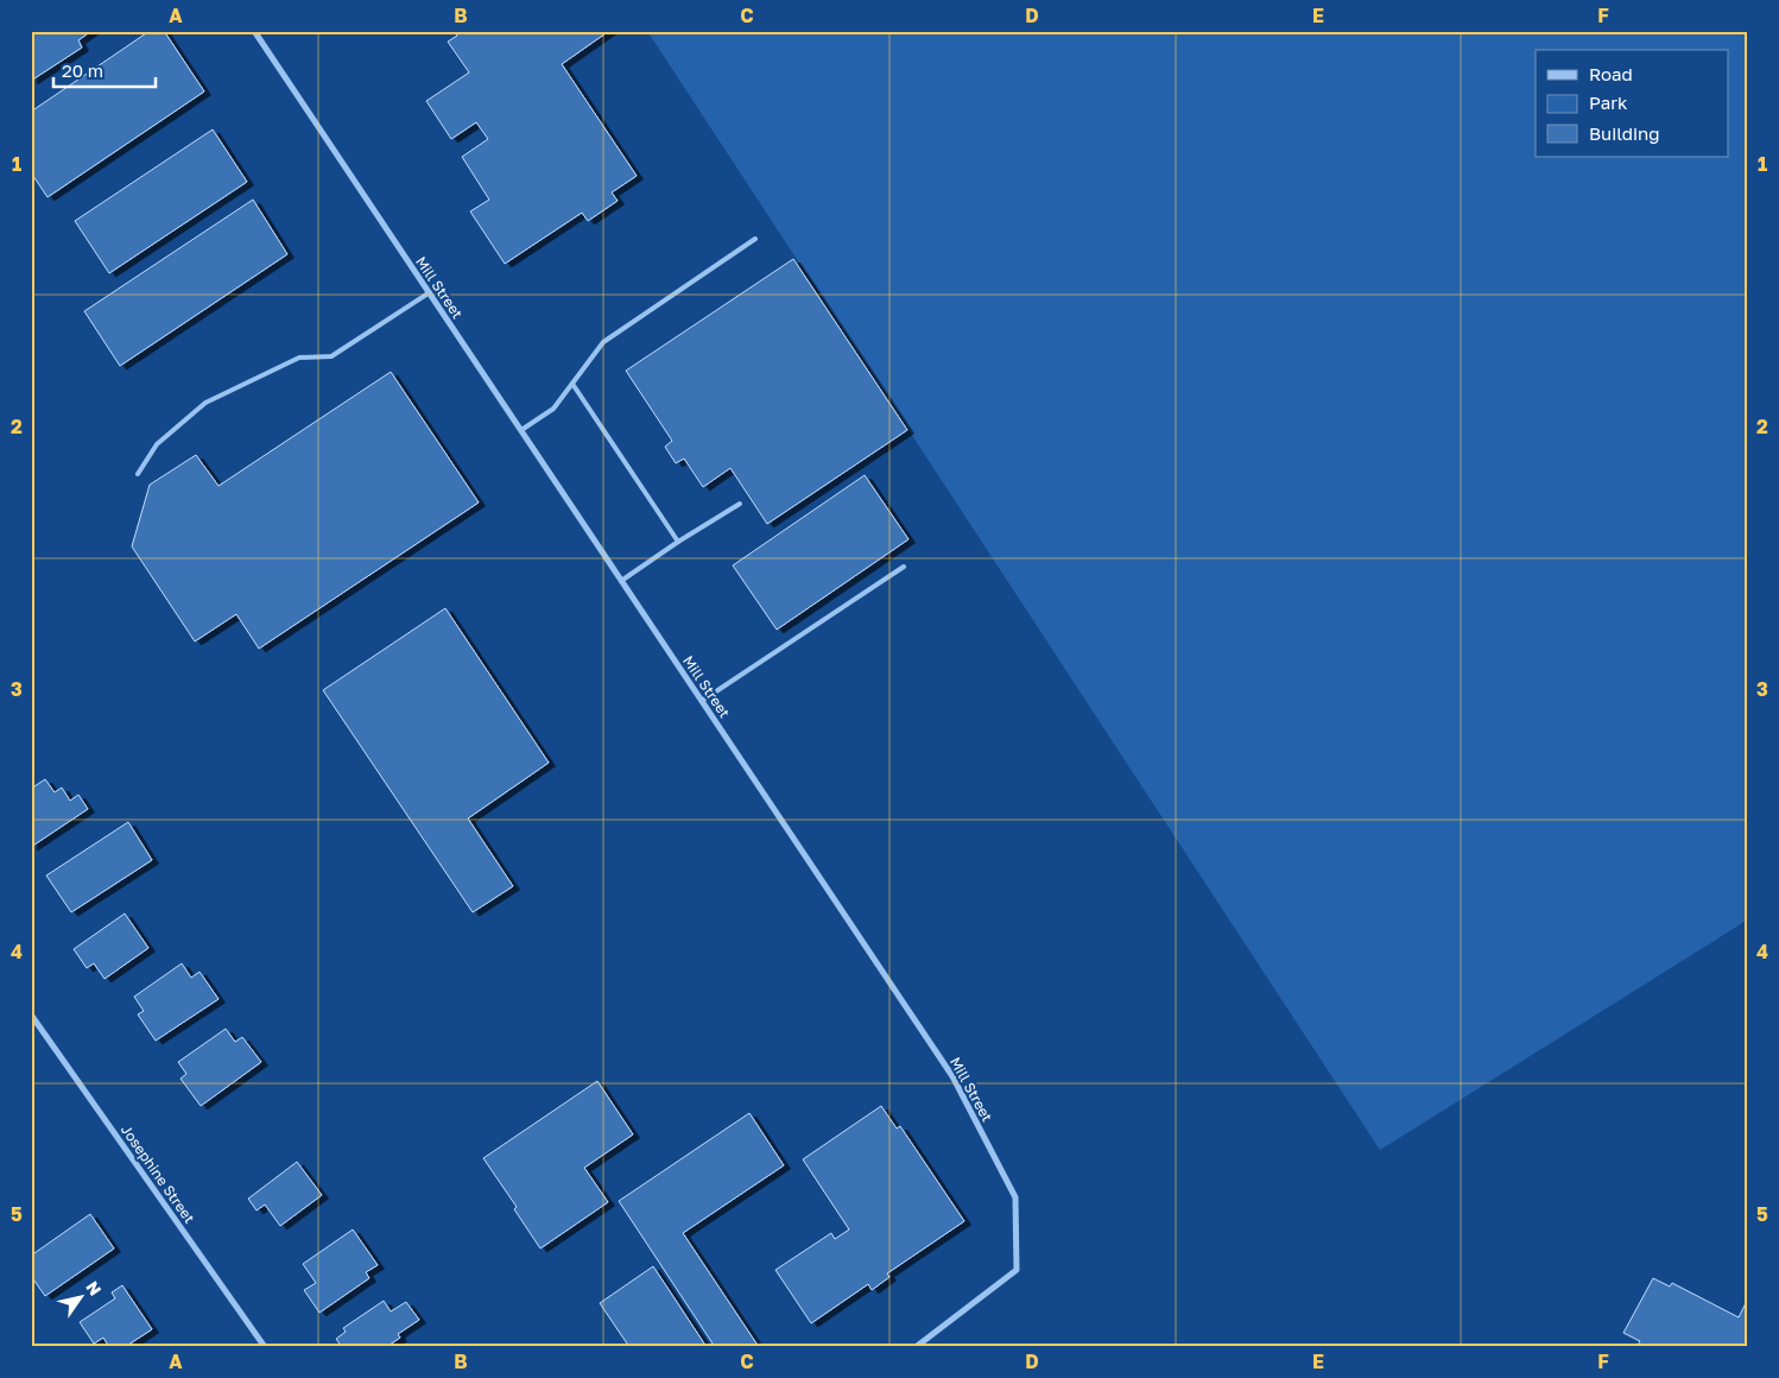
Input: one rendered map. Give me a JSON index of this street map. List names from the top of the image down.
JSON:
{
  "streets": {
    "street": ["Mill Street", "Josephine Street"]
  },
  "legend": ["Road", "Park", "Building"],
  "scale_bar": "20 m",
  "north": "top right",
  "grid": {
    "columns": [
      "A",
      "B",
      "C",
      "D",
      "E",
      "F"
    ],
    "rows": [
      "1",
      "2",
      "3",
      "4",
      "5"
    ]
  }
}
